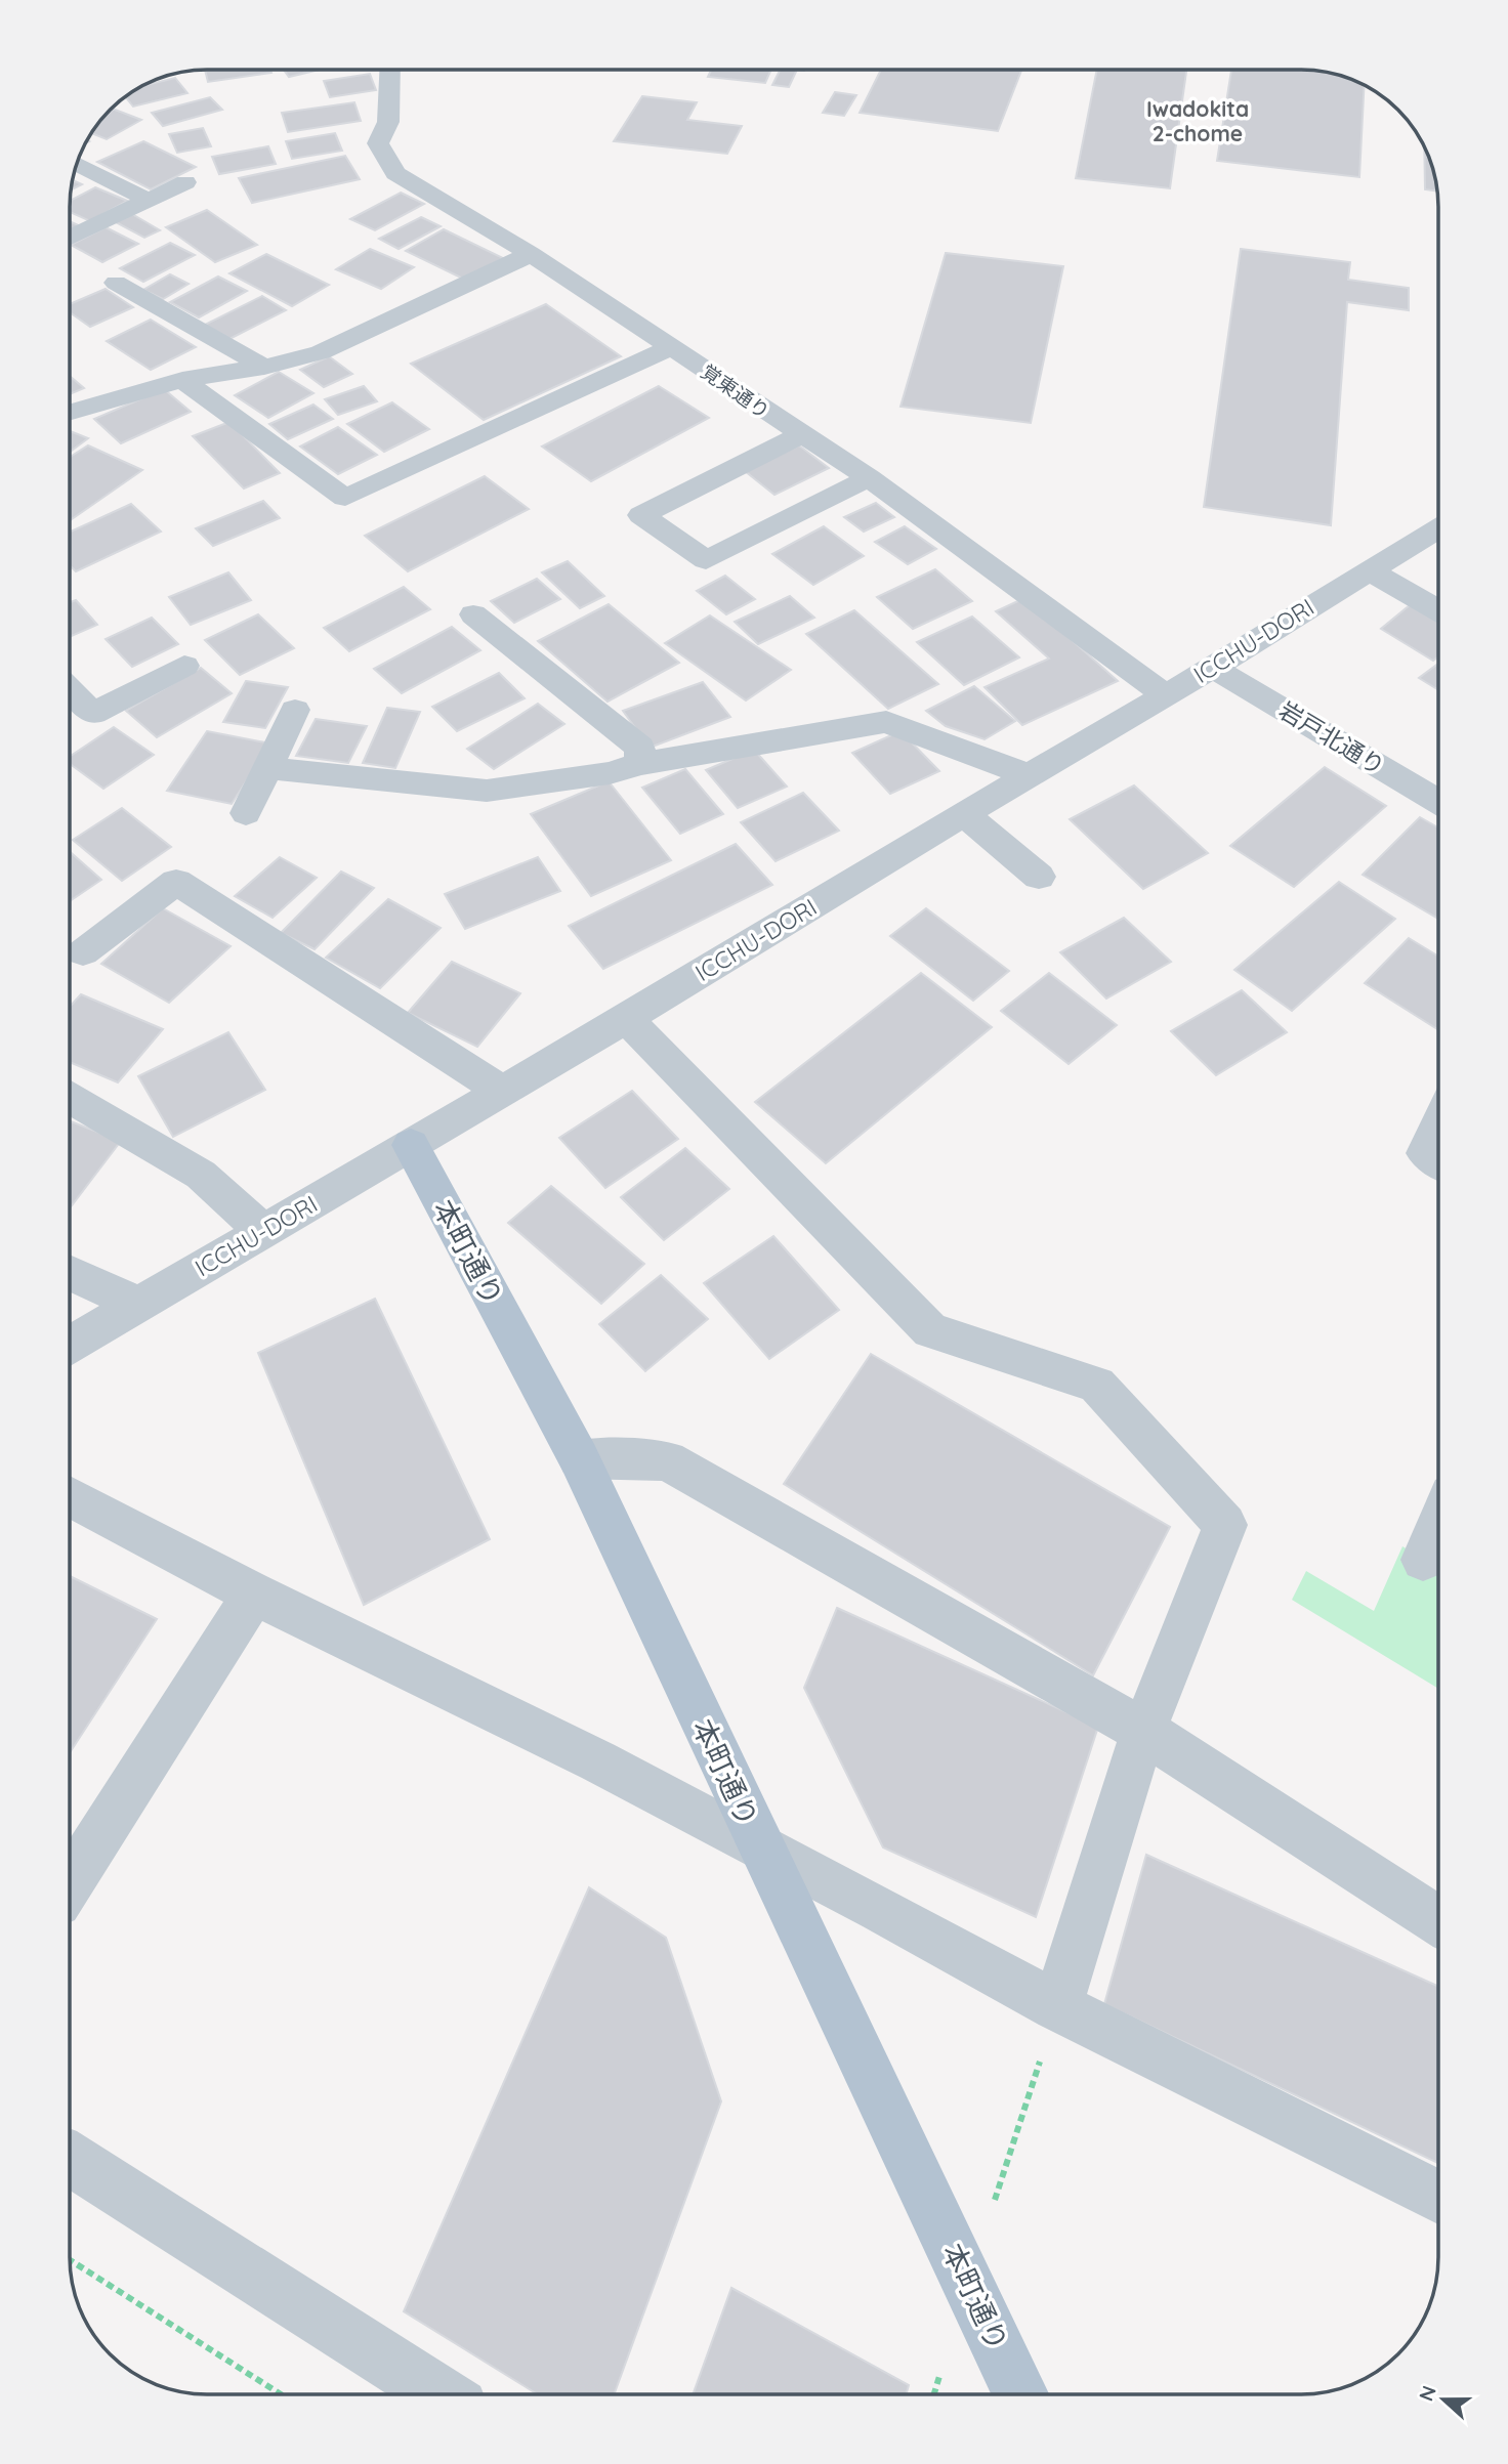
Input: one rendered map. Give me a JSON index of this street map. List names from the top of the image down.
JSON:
{
  "streets": {
    "main road": ["本町通り"],
    "street": ["覚東通り", "ICCHU-DORI", "岩戸北通り"]
  },
  "crossings": [
    ["覚東通り", "ICCHU-DORI"],
    ["ICCHU-DORI", "岩戸北通り"],
    ["ICCHU-DORI", "本町通り"]
  ],
  "districts": ["Iwadokita 2-chome"],
  "north": "left"
}
